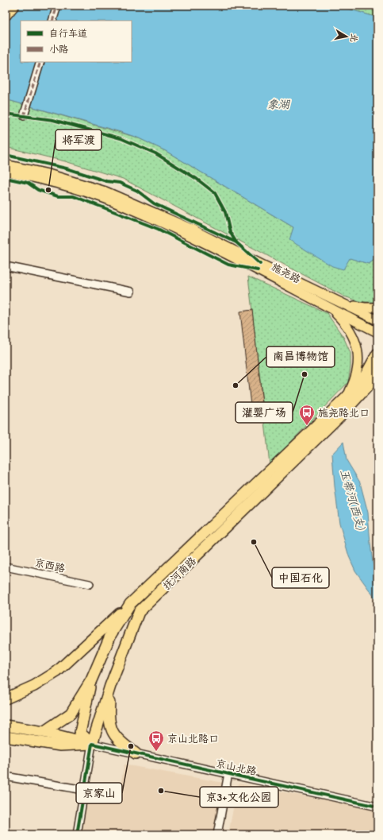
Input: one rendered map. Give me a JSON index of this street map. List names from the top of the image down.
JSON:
{
  "streets": {
    "highway": ["抚河南路"],
    "main road": ["施尧路"],
    "street": ["京西路", "京山北路"]
  },
  "crossings": [
    ["抚河南路", "京山北路"]
  ],
  "water": ["象湖", "玉带河(西支)"],
  "places": {
    "other": [
      "将军渡",
      "灌婴广场",
      "南昌博物馆",
      "中国石化",
      "京家山",
      "京3+文化公园"
    ],
    "bus stop": ["施尧路北口", "京山北路口"]
  },
  "legend": ["自行车道", "小路"],
  "north": "right"
}
